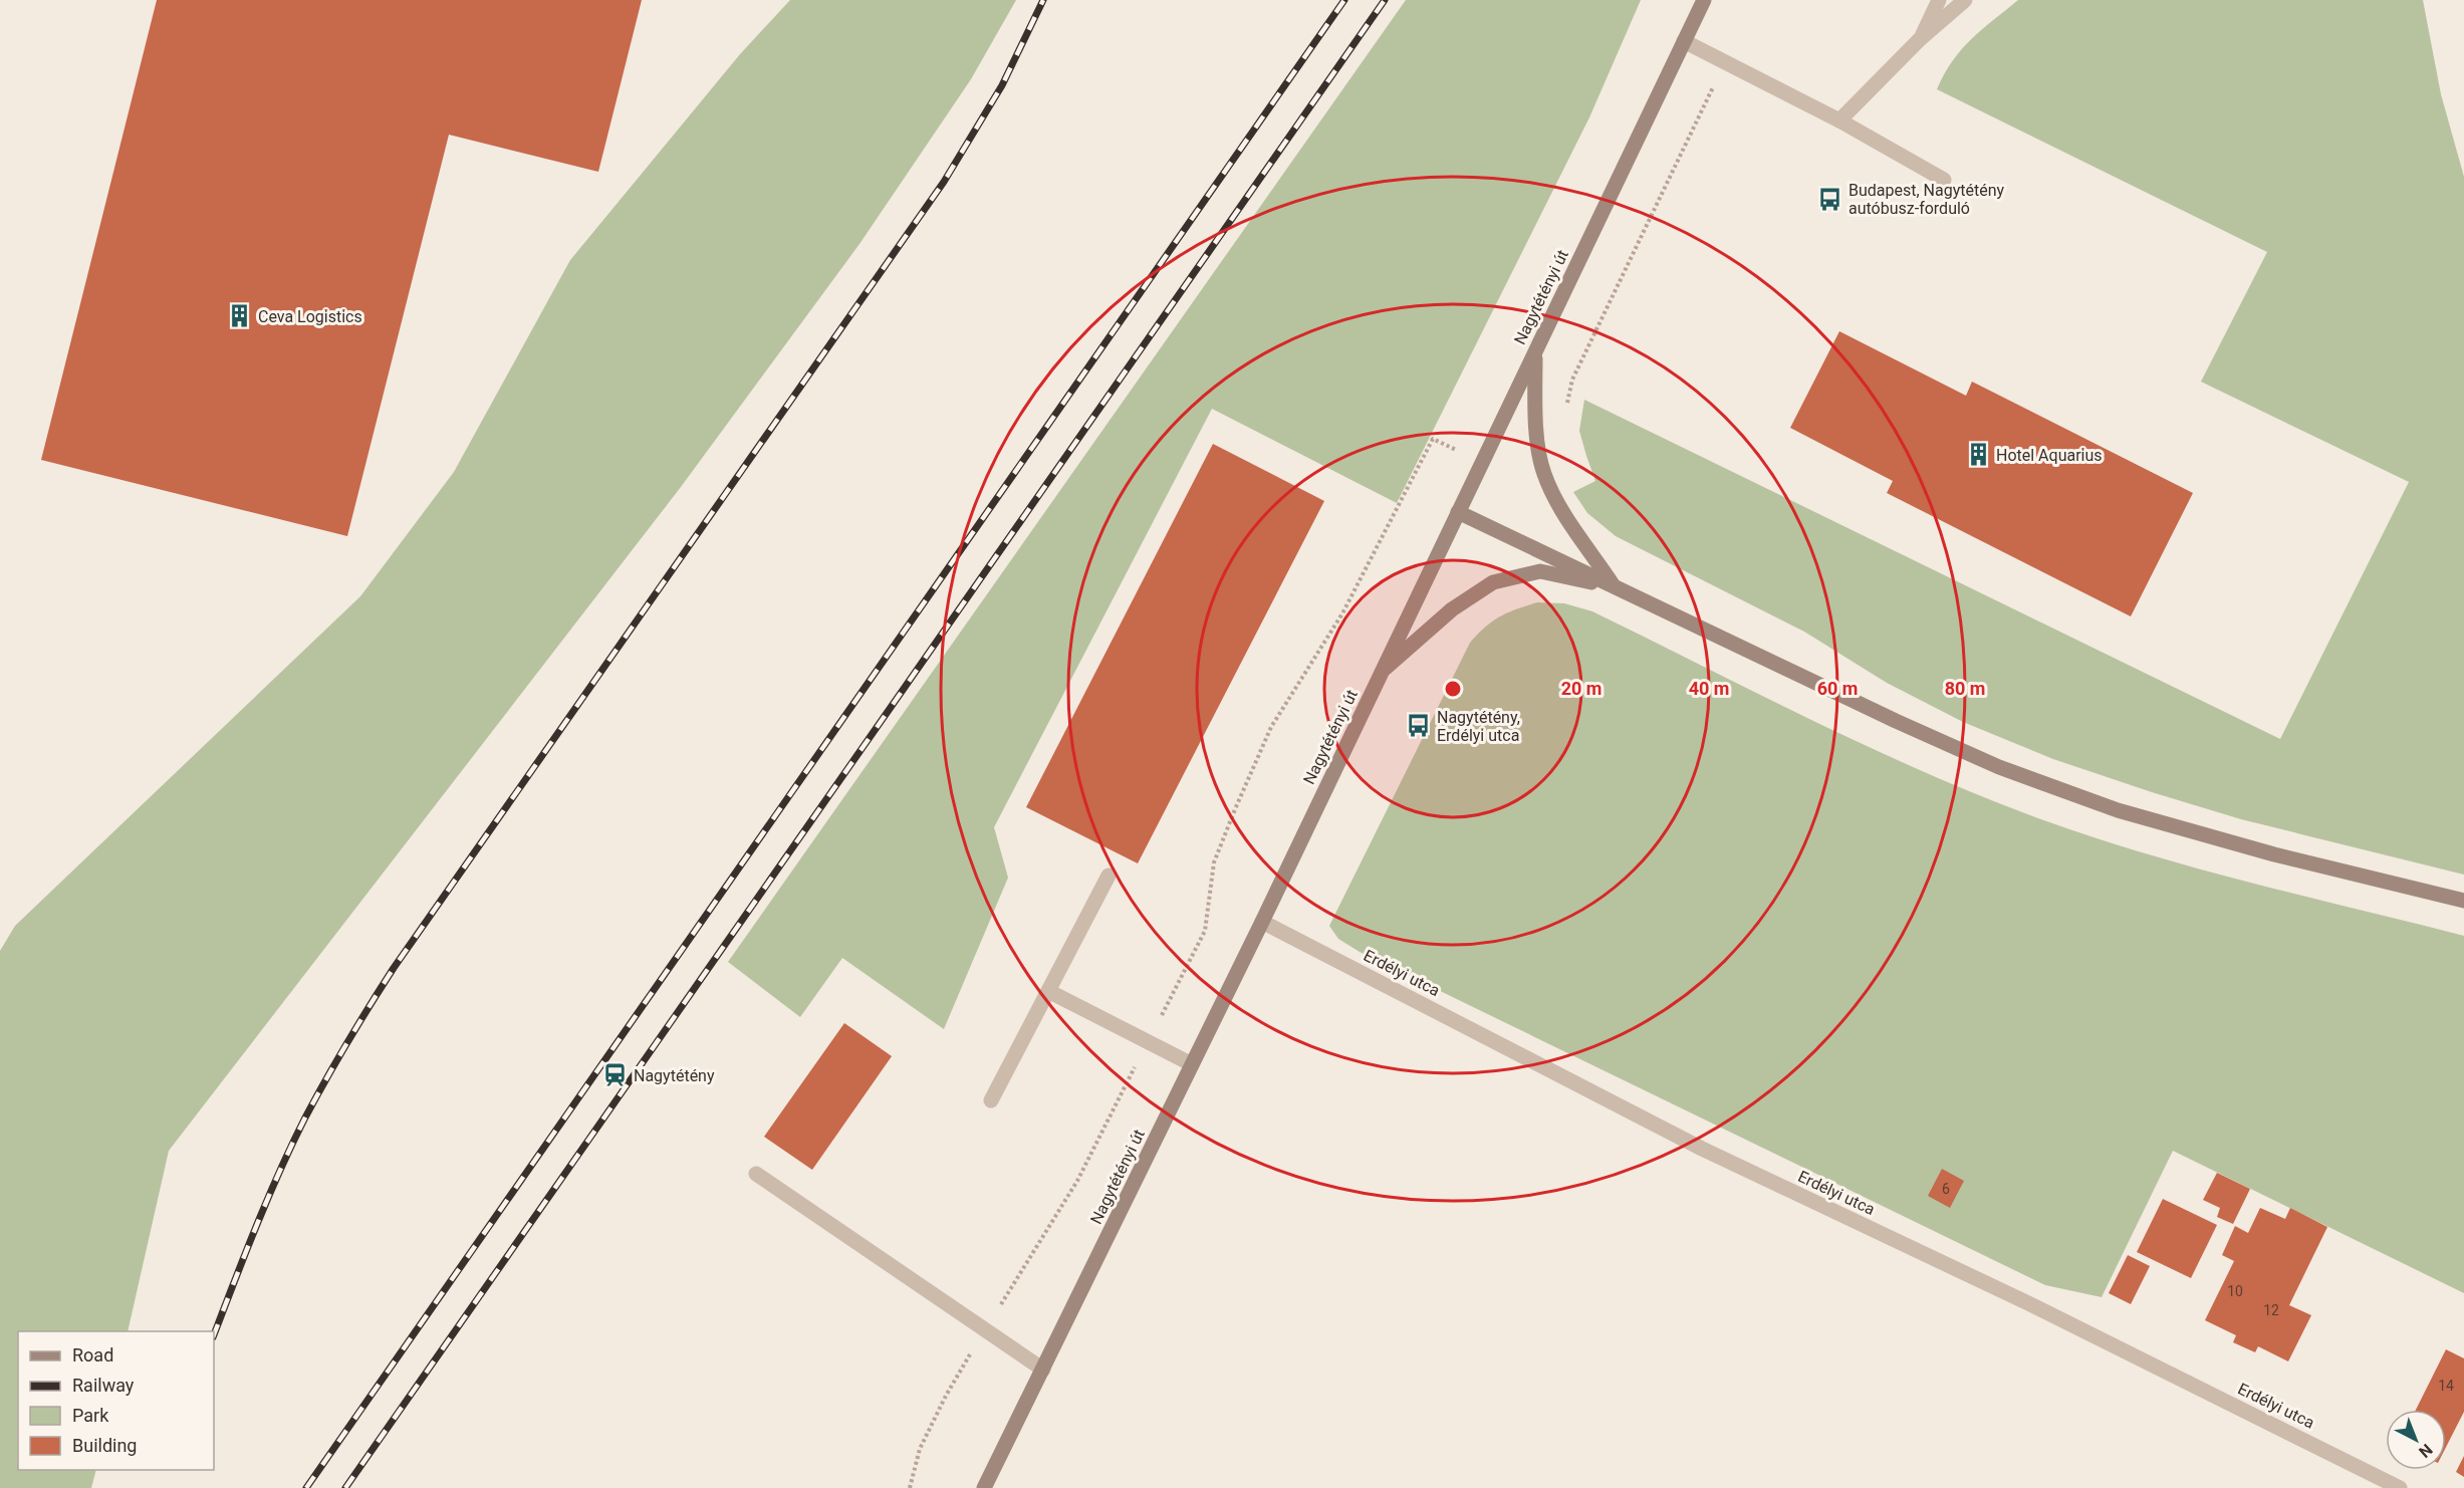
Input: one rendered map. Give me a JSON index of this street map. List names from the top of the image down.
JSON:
{
  "streets": {
    "main road": ["Nagytétényi út"],
    "street": ["Erdélyi utca"]
  },
  "crossings": [
    ["Nagytétényi út", "Erdélyi utca"]
  ],
  "places": {
    "bus stop": ["Budapest, Nagytétény autóbusz-forduló", "Nagytétény, Erdélyi utca"],
    "building": ["Ceva Logistics", "Hotel Aquarius"],
    "station": ["Nagytétény"]
  },
  "house_numbers": [
    "6",
    "10",
    "12",
    "14"
  ],
  "legend": [
    "Road",
    "Railway",
    "Park",
    "Building"
  ],
  "north": "bottom right",
  "rings": [
    "20 m",
    "40 m",
    "60 m",
    "80 m"
  ]
}
